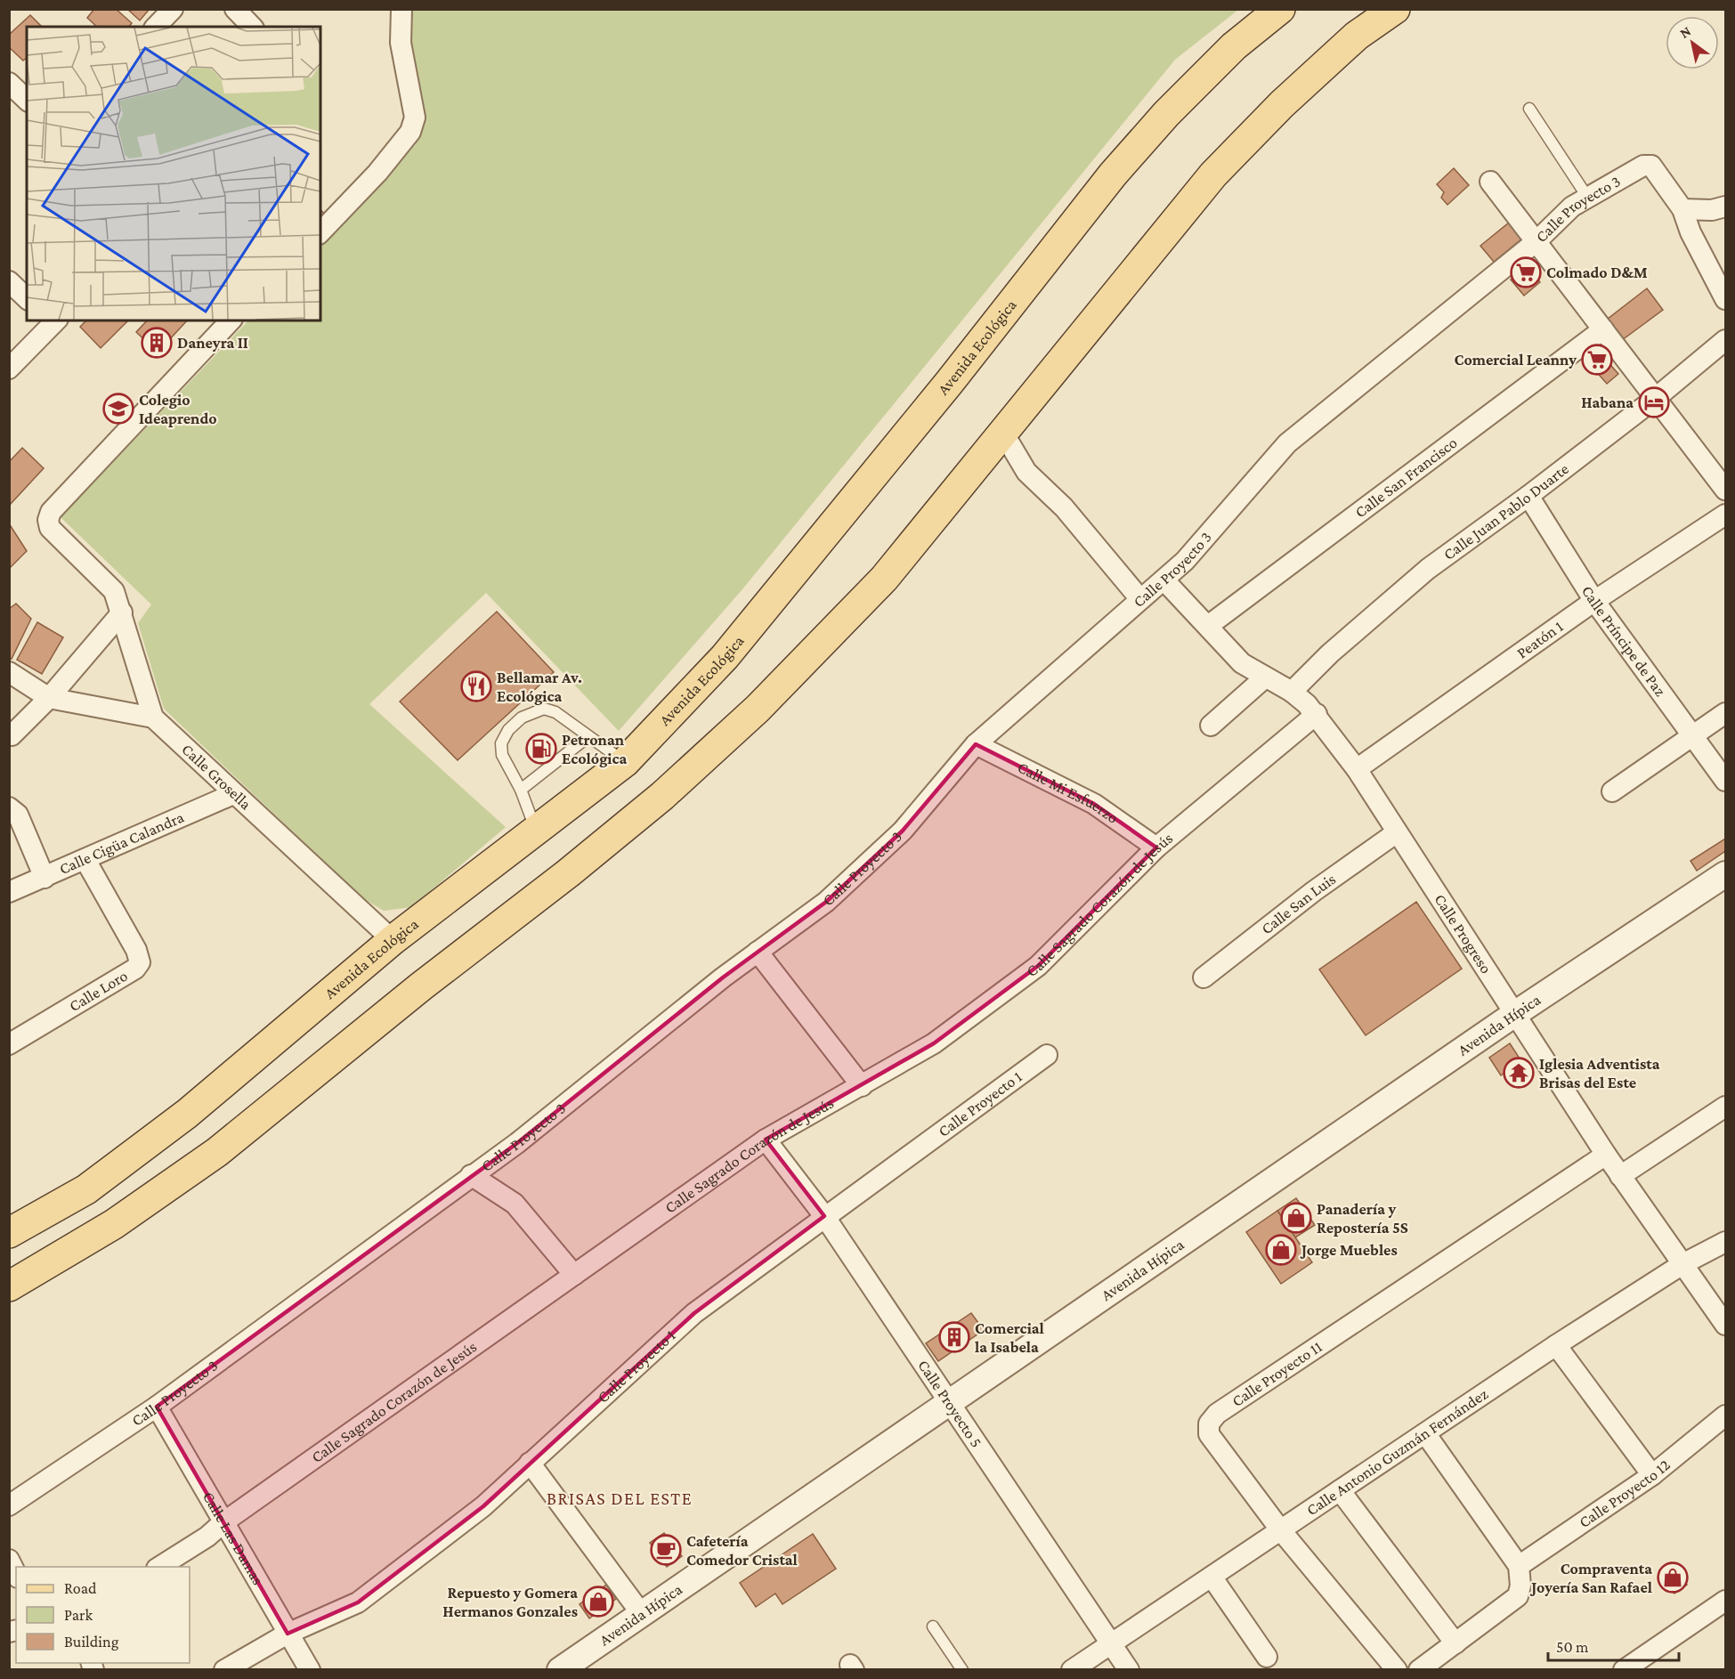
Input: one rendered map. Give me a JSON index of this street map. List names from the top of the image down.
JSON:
{
  "streets": {
    "main road": ["Avenida Ecológica"],
    "street": [
      "Calle Proyecto 3",
      "Calle San Francisco",
      "Calle Juan Pablo Duarte",
      "Peatón 1",
      "Calle Príncipe de Paz",
      "Calle Grosella",
      "Calle Mi Esfuerzo",
      "Calle Cigüa Calandra",
      "Calle San Luis",
      "Calle Sagrado Corazón de Jesús",
      "Calle Progreso",
      "Calle Loro",
      "Avenida Hípica",
      "Calle Proyecto 1",
      "Calle Proyecto 11",
      "Calle Proyecto 5",
      "Calle Antonio Guzmán Fernández",
      "Calle Proyecto 12",
      "Calle Las Damas"
    ]
  },
  "crossings": [
    ["Calle Proyecto 3", "Calle Mi Esfuerzo"],
    ["Calle Proyecto 3", "Calle Progreso"],
    ["Calle Proyecto 3", "Calle Las Damas"],
    ["Avenida Ecológica", "Calle Grosella"],
    ["Calle San Francisco", "Calle Progreso"],
    ["Calle Juan Pablo Duarte", "Calle Príncipe de Paz"],
    ["Calle Juan Pablo Duarte", "Calle Progreso"],
    ["Peatón 1", "Calle Príncipe de Paz"],
    ["Peatón 1", "Calle Progreso"],
    ["Calle Grosella", "Calle Cigüa Calandra"],
    ["Calle Mi Esfuerzo", "Calle Sagrado Corazón de Jesús"],
    ["Calle Cigüa Calandra", "Calle Loro"],
    ["Calle San Luis", "Calle Progreso"],
    ["Calle Sagrado Corazón de Jesús", "Calle Progreso"],
    ["Calle Sagrado Corazón de Jesús", "Calle Proyecto 5"],
    ["Calle Sagrado Corazón de Jesús", "Calle Las Damas"],
    ["Calle Progreso", "Avenida Hípica"],
    ["Calle Progreso", "Calle Proyecto 11"],
    ["Calle Progreso", "Calle Antonio Guzmán Fernández"],
    ["Avenida Hípica", "Calle Proyecto 5"],
    ["Calle Proyecto 1", "Calle Proyecto 5"],
    ["Calle Proyecto 1", "Calle Las Damas"],
    ["Calle Proyecto 11", "Calle Antonio Guzmán Fernández"],
    ["Calle Proyecto 5", "Calle Antonio Guzmán Fernández"]
  ],
  "districts": ["BRISAS DEL ESTE"],
  "places": {
    "supermarket": ["Colmado D&M", "Comercial Leanny"],
    "building": ["Daneyra II", "Comercial la Isabela"],
    "hotel": ["Habana"],
    "school or university": ["Colegio Ideaprendo"],
    "restaurant": ["Bellamar Av. Ecológica"],
    "fuel station": ["Petronan Ecológica"],
    "temple": ["Iglesia Adventista Brisas del Este"],
    "shop": [
      "Panadería y Repostería 5S",
      "Jorge Muebles",
      "Compraventa Joyería San Rafael",
      "Repuesto y Gomera Hermanos Gonzales"
    ],
    "cafe": ["Cafetería Comedor Cristal"]
  },
  "legend": ["Road", "Park", "Building"],
  "scale_bar": "50 m",
  "north": "top left"
}
